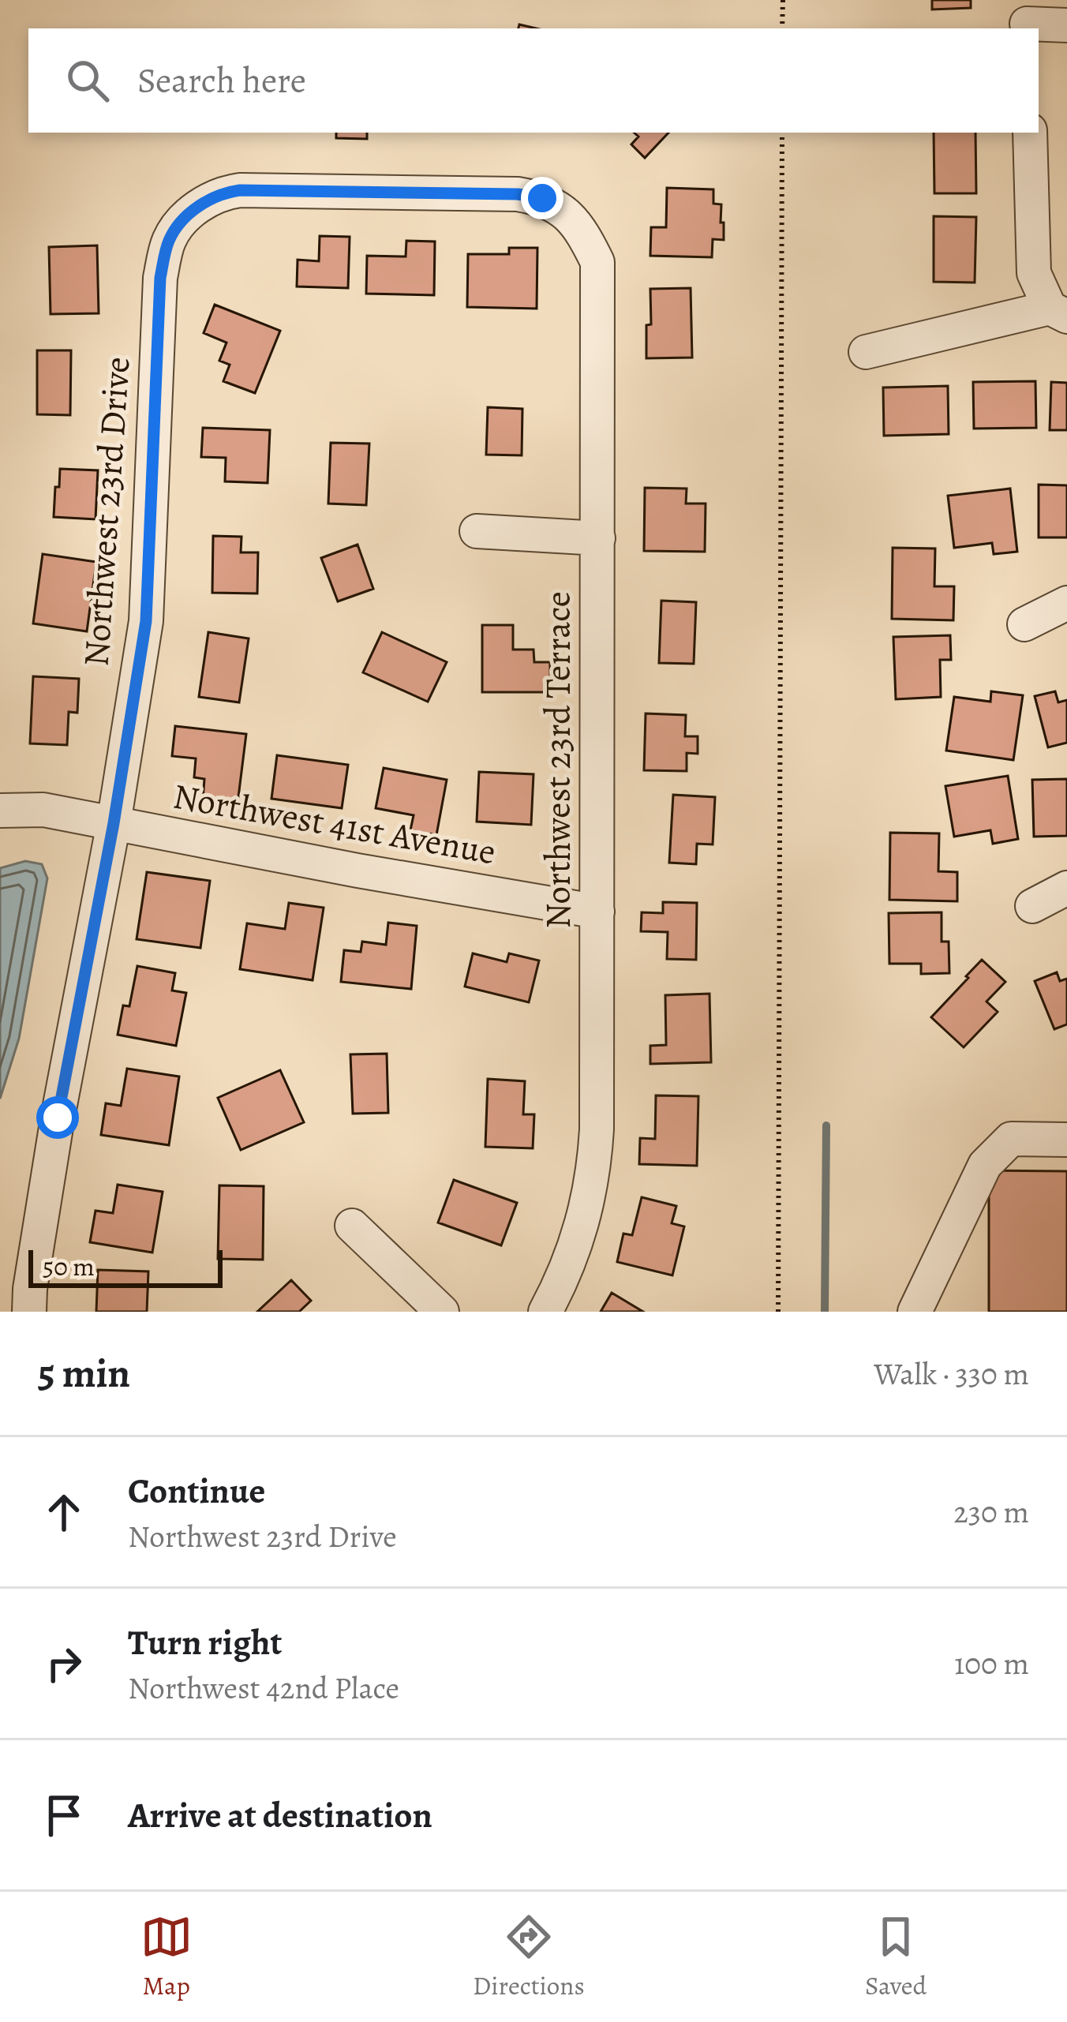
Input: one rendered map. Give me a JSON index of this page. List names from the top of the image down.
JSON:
{
  "streets": {
    "street": ["Northwest 23rd Drive", "Northwest 23rd Terrace", "Northwest 41st Avenue"]
  },
  "crossings": [
    ["Northwest 23rd Drive", "Northwest 23rd Terrace"],
    ["Northwest 23rd Drive", "Northwest 41st Avenue"],
    ["Northwest 23rd Terrace", "Northwest 41st Avenue"]
  ],
  "scale_bar": "50 m",
  "page": {
    "search": "Search here",
    "scale": "50 m",
    "heading": ["5 min", "Walk · 330 m"],
    "list": [
      ["Continue", "Northwest 23rd Drive", "230 m"],
      ["Turn right", "Northwest 42nd Place", "100 m"],
      "Arrive at destination"
    ],
    "nav": ["Map", "Directions", "Saved"]
  }
}
